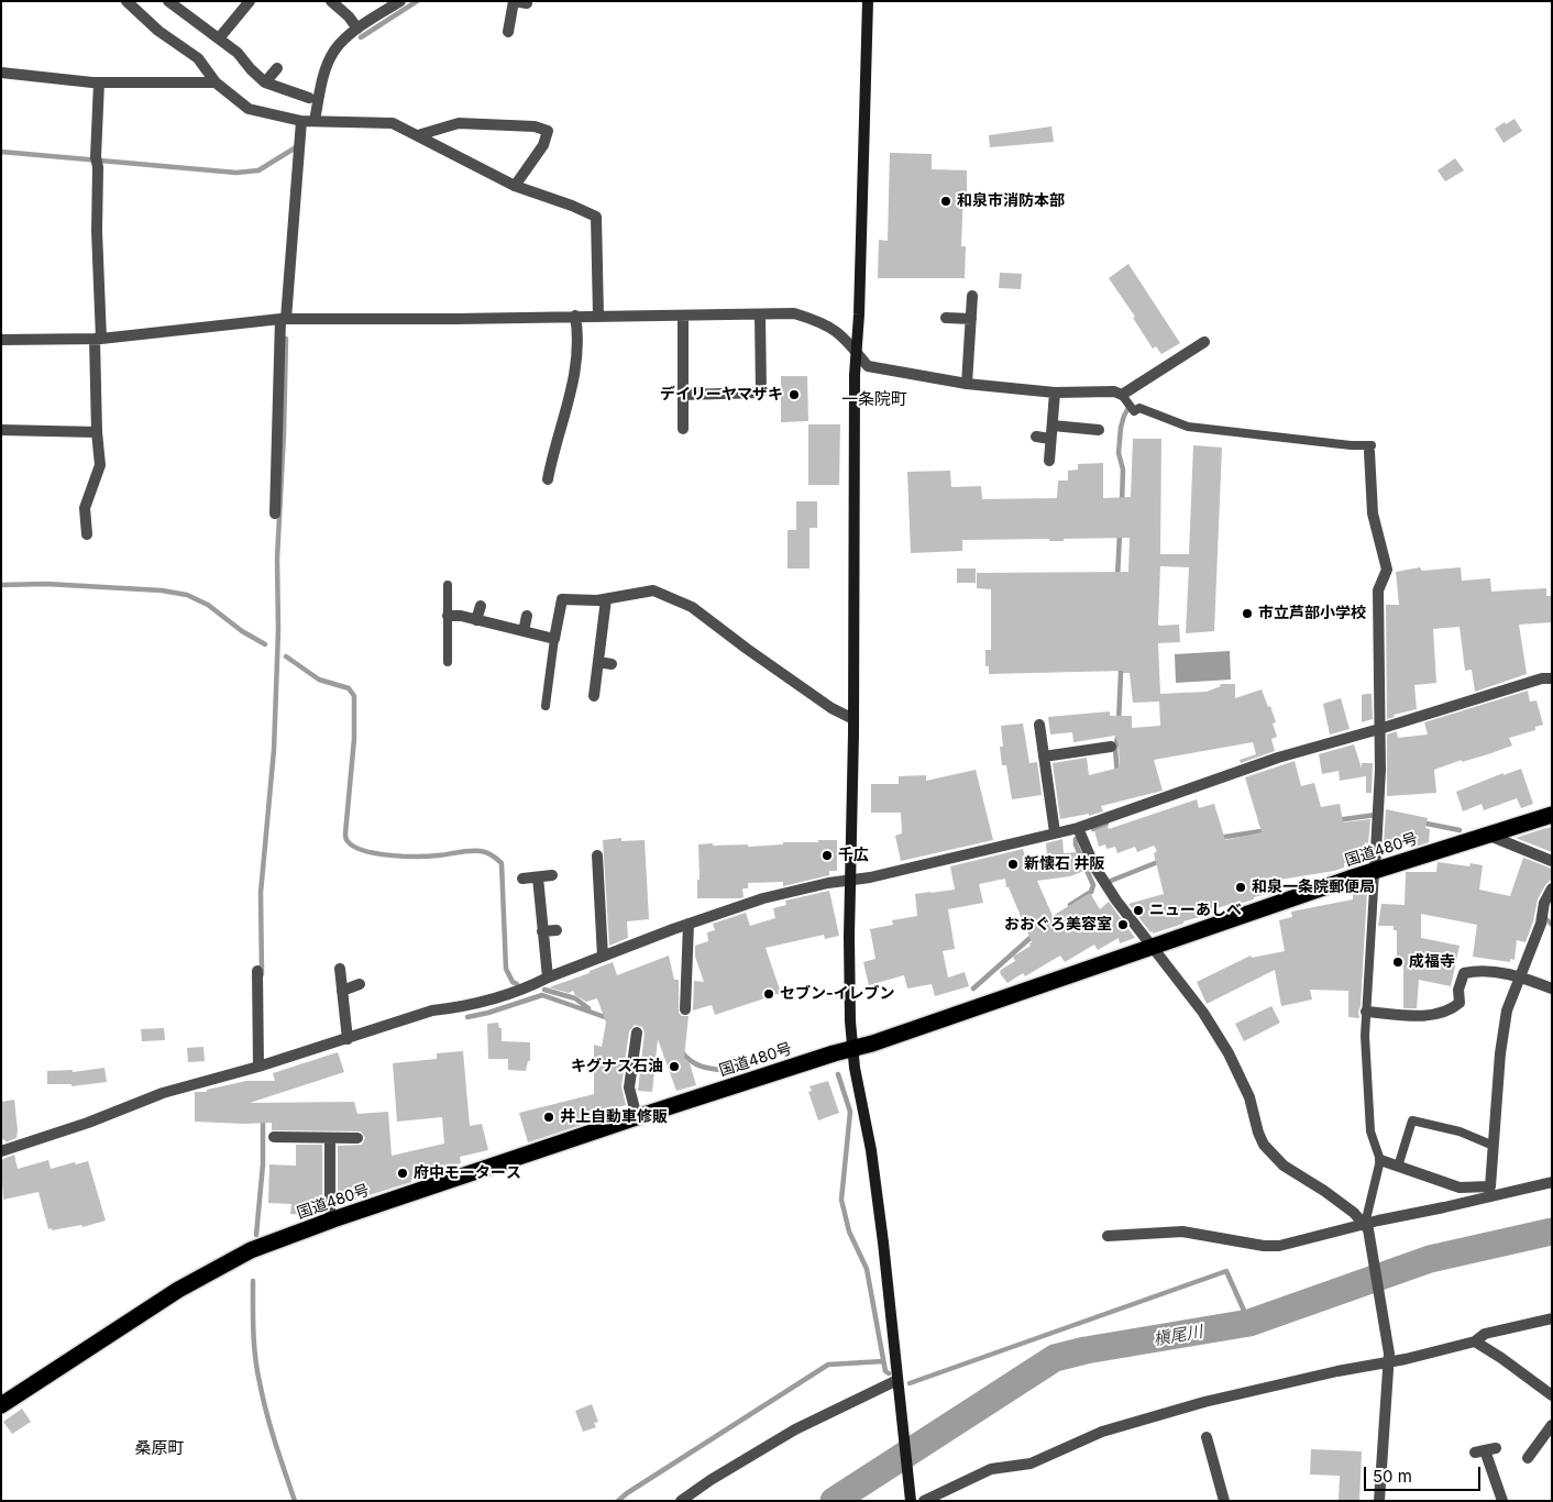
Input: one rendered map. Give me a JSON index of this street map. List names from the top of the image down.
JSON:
{
  "streets": {
    "highway": ["国道480号"]
  },
  "districts": ["一条院町", "桑原町"],
  "water": ["槇尾川"],
  "places": [
    "和泉市消防本部",
    "デイリーヤマザキ",
    "市立芦部小学校",
    "千広",
    "新懐石 井阪",
    "和泉一条院郵便局",
    "ニューあしべ",
    "おおぐろ美容室",
    "成福寺",
    "セブン-イレブン",
    "キグナス石油",
    "井上自動車修販",
    "府中モータース"
  ],
  "scale_bar": "50 m"
}
